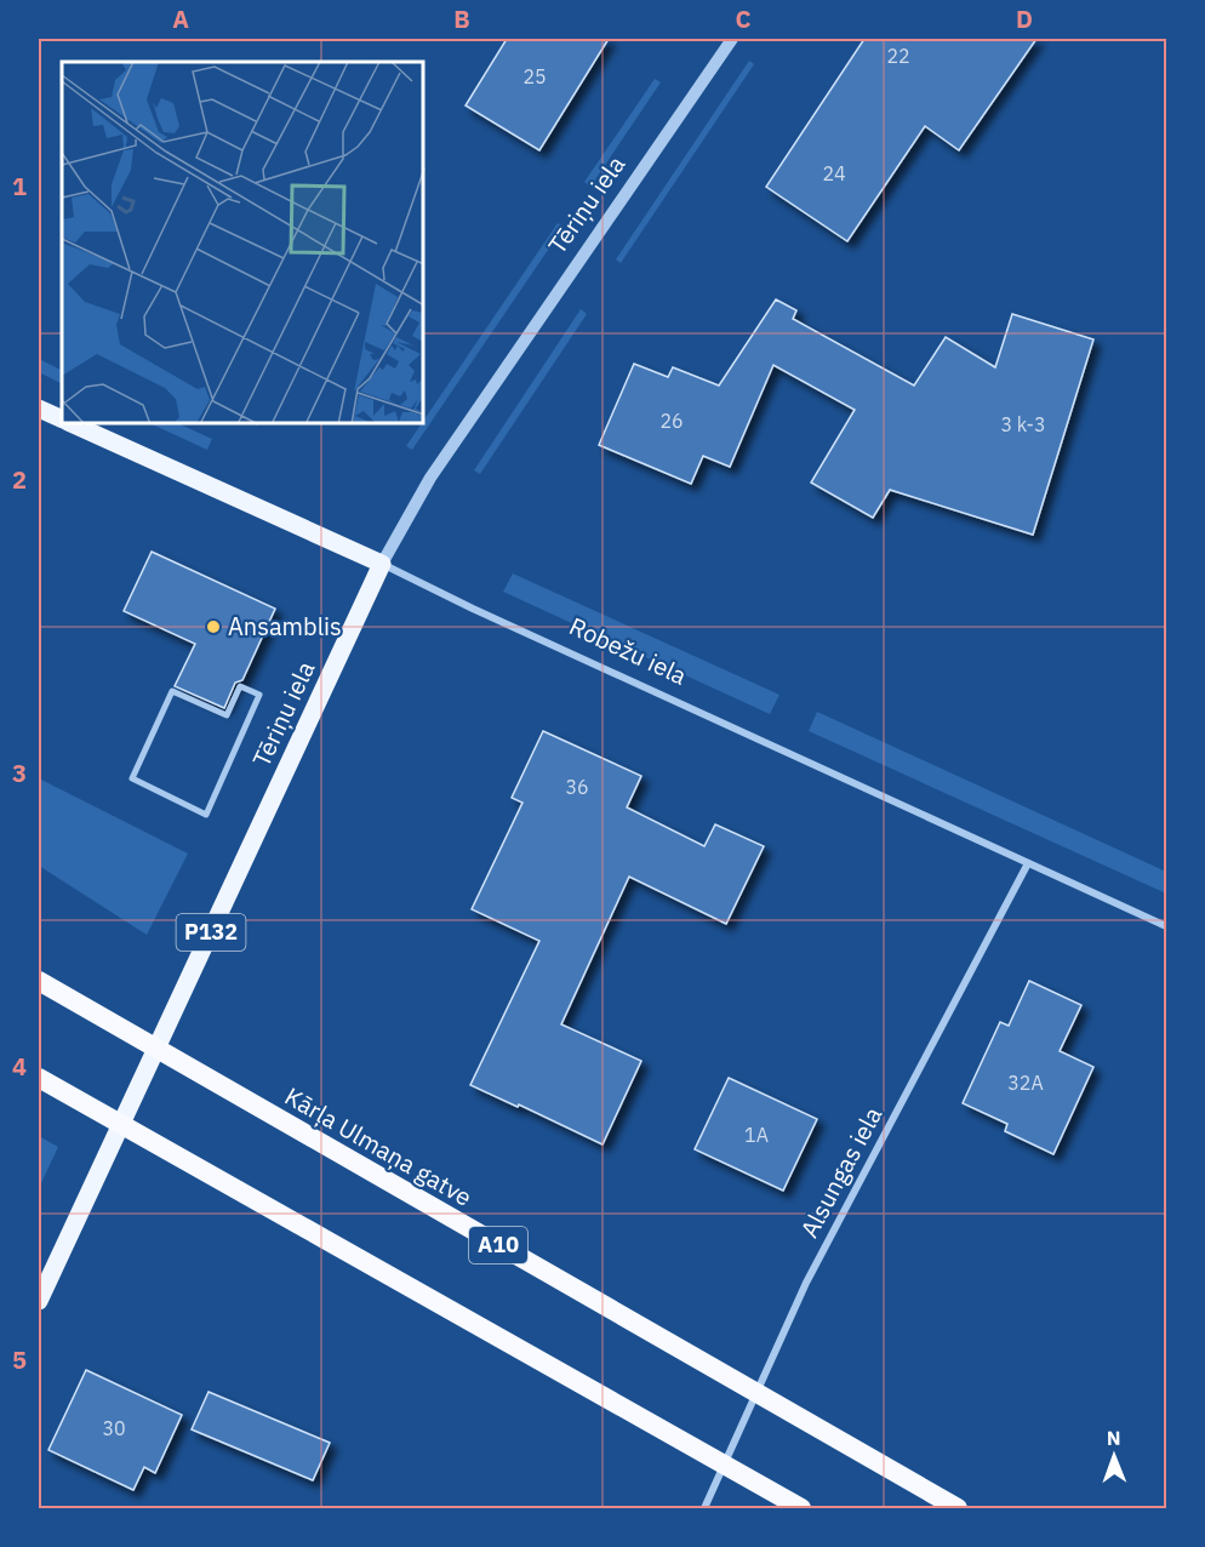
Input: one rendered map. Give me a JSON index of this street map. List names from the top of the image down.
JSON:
{
  "streets": {
    "highway": ["Kārļa Ulmaņa gatve", "A10"],
    "main road": ["Tēriņu iela", "Robežu iela", "P132"],
    "street": ["Alsungas iela"]
  },
  "crossings": [
    ["Tēriņu iela", "Robežu iela"],
    ["Robežu iela", "Alsungas iela"]
  ],
  "places": ["Ansamblis"],
  "house_numbers": [
    "22",
    "25",
    "24",
    "26",
    "3 k-3",
    "36",
    "32A",
    "1A",
    "30"
  ],
  "north": "top",
  "grid": {
    "columns": [
      "A",
      "B",
      "C",
      "D"
    ],
    "rows": [
      "1",
      "2",
      "3",
      "4",
      "5"
    ]
  }
}
